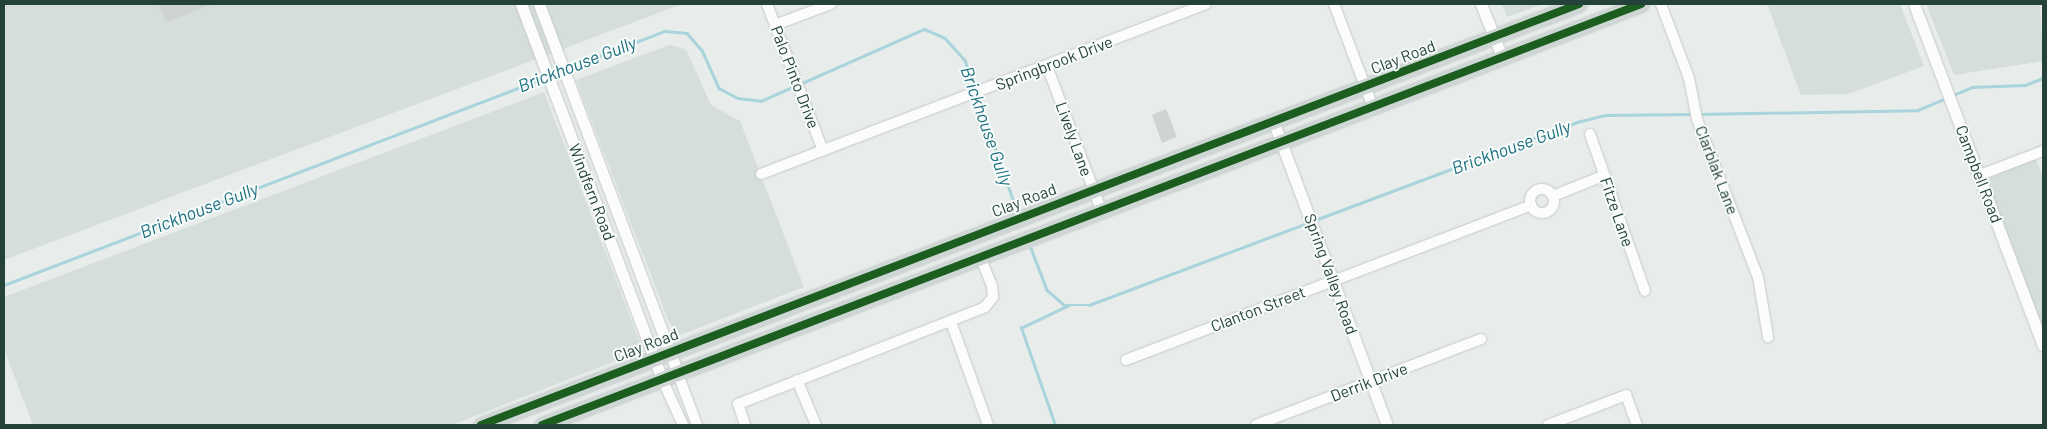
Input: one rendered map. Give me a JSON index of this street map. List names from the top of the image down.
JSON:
{
  "streets": {
    "main road": ["Clay Road"],
    "street": [
      "Springbrook Drive",
      "Palo Pinto Drive",
      "Lively Lane",
      "Clarblak Lane",
      "Campbell Road",
      "Windfern Road",
      "Fitze Lane",
      "Spring Valley Road",
      "Clanton Street",
      "Derrik Drive"
    ]
  },
  "crossings": [
    ["Clay Road", "Lively Lane"],
    ["Clay Road", "Windfern Road"],
    ["Clay Road", "Spring Valley Road"],
    ["Springbrook Drive", "Palo Pinto Drive"],
    ["Springbrook Drive", "Lively Lane"],
    ["Fitze Lane", "Clanton Street"],
    ["Spring Valley Road", "Clanton Street"],
    ["Spring Valley Road", "Derrik Drive"]
  ],
  "water": ["Brickhouse Gully"]
}
